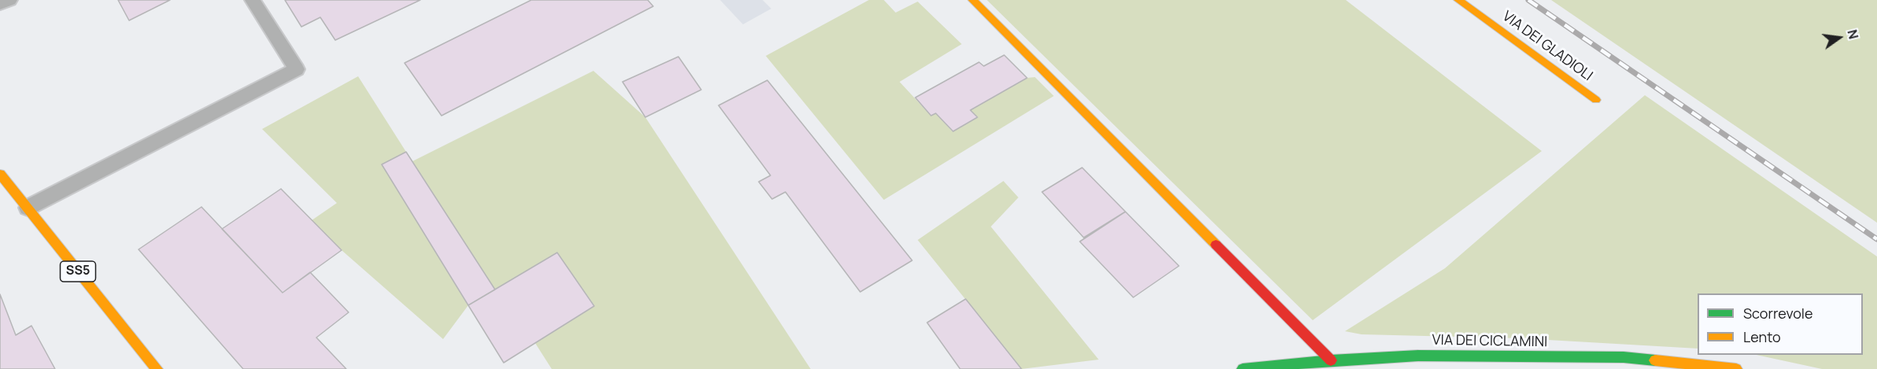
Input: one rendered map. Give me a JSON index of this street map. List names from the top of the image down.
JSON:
{
  "streets": {
    "street": ["VIA DEI GLADIOLI", "SS5", "VIA DEI CICLAMINI"]
  },
  "legend": ["Scorrevole", "Lento"],
  "north": "right"
}
